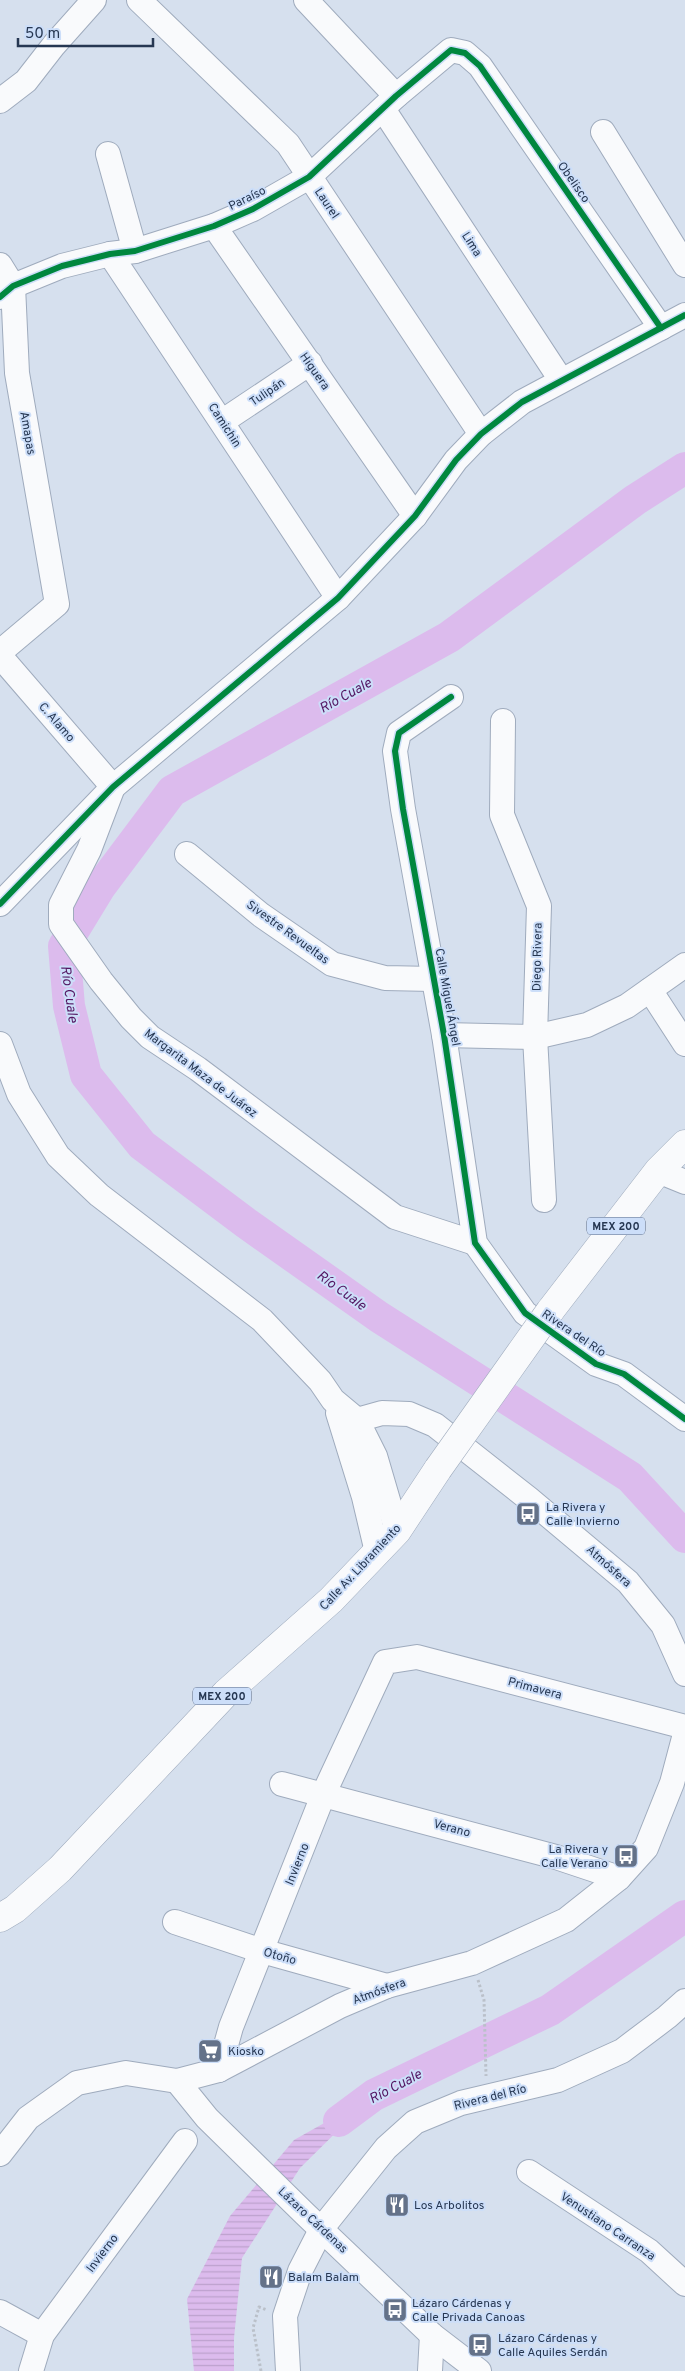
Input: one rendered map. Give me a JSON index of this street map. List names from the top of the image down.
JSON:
{
  "streets": {
    "main road": ["MEX 200", "Calle Av. Libramiento"],
    "street": [
      "Obelisco",
      "Paraíso",
      "Laurel",
      "Lima",
      "Higuera",
      "Tulipán",
      "Camichin",
      "Amapas",
      "C. Alamo",
      "Sivestre Revueltas",
      "Diego Rivera",
      "Calle Miguel Ángel",
      "Margarita Maza de Juárez",
      "Rivera del Río",
      "Atmósfera",
      "Primavera",
      "Verano",
      "Invierno",
      "Otoño",
      "Lázaro Cárdenas",
      "Venustiano Carranza"
    ]
  },
  "crossings": [
    ["Obelisco", "Paraíso"],
    ["Paraíso", "Laurel"],
    ["Paraíso", "Lima"],
    ["Paraíso", "Higuera"],
    ["Paraíso", "Camichin"],
    ["Paraíso", "Amapas"],
    ["Higuera", "Tulipán"],
    ["Tulipán", "Camichin"],
    ["Amapas", "C. Alamo"],
    ["C. Alamo", "Margarita Maza de Juárez"],
    ["Sivestre Revueltas", "Calle Miguel Ángel"],
    ["Calle Miguel Ángel", "Margarita Maza de Juárez"],
    ["Calle Miguel Ángel", "Rivera del Río"],
    ["Calle Miguel Ángel", "Calle Av. Libramiento"],
    ["Rivera del Río", "Calle Av. Libramiento"],
    ["Rivera del Río", "Lázaro Cárdenas"],
    ["Atmósfera", "Verano"],
    ["Atmósfera", "Invierno"],
    ["Atmósfera", "Otoño"],
    ["Atmósfera", "Lázaro Cárdenas"],
    ["Primavera", "Invierno"],
    ["Verano", "Invierno"],
    ["Invierno", "Otoño"]
  ],
  "water": ["Río Cuale"],
  "places": {
    "bus stop": [
      "La Rivera y Calle Invierno",
      "La Rivera y Calle Verano",
      "Lázaro Cárdenas y Calle Privada Canoas",
      "Lázaro Cárdenas y Calle Aquiles Serdán"
    ],
    "supermarket": ["Kiosko"],
    "restaurant": ["Los Arbolitos", "Balam Balam"]
  },
  "scale_bar": "50 m"
}
